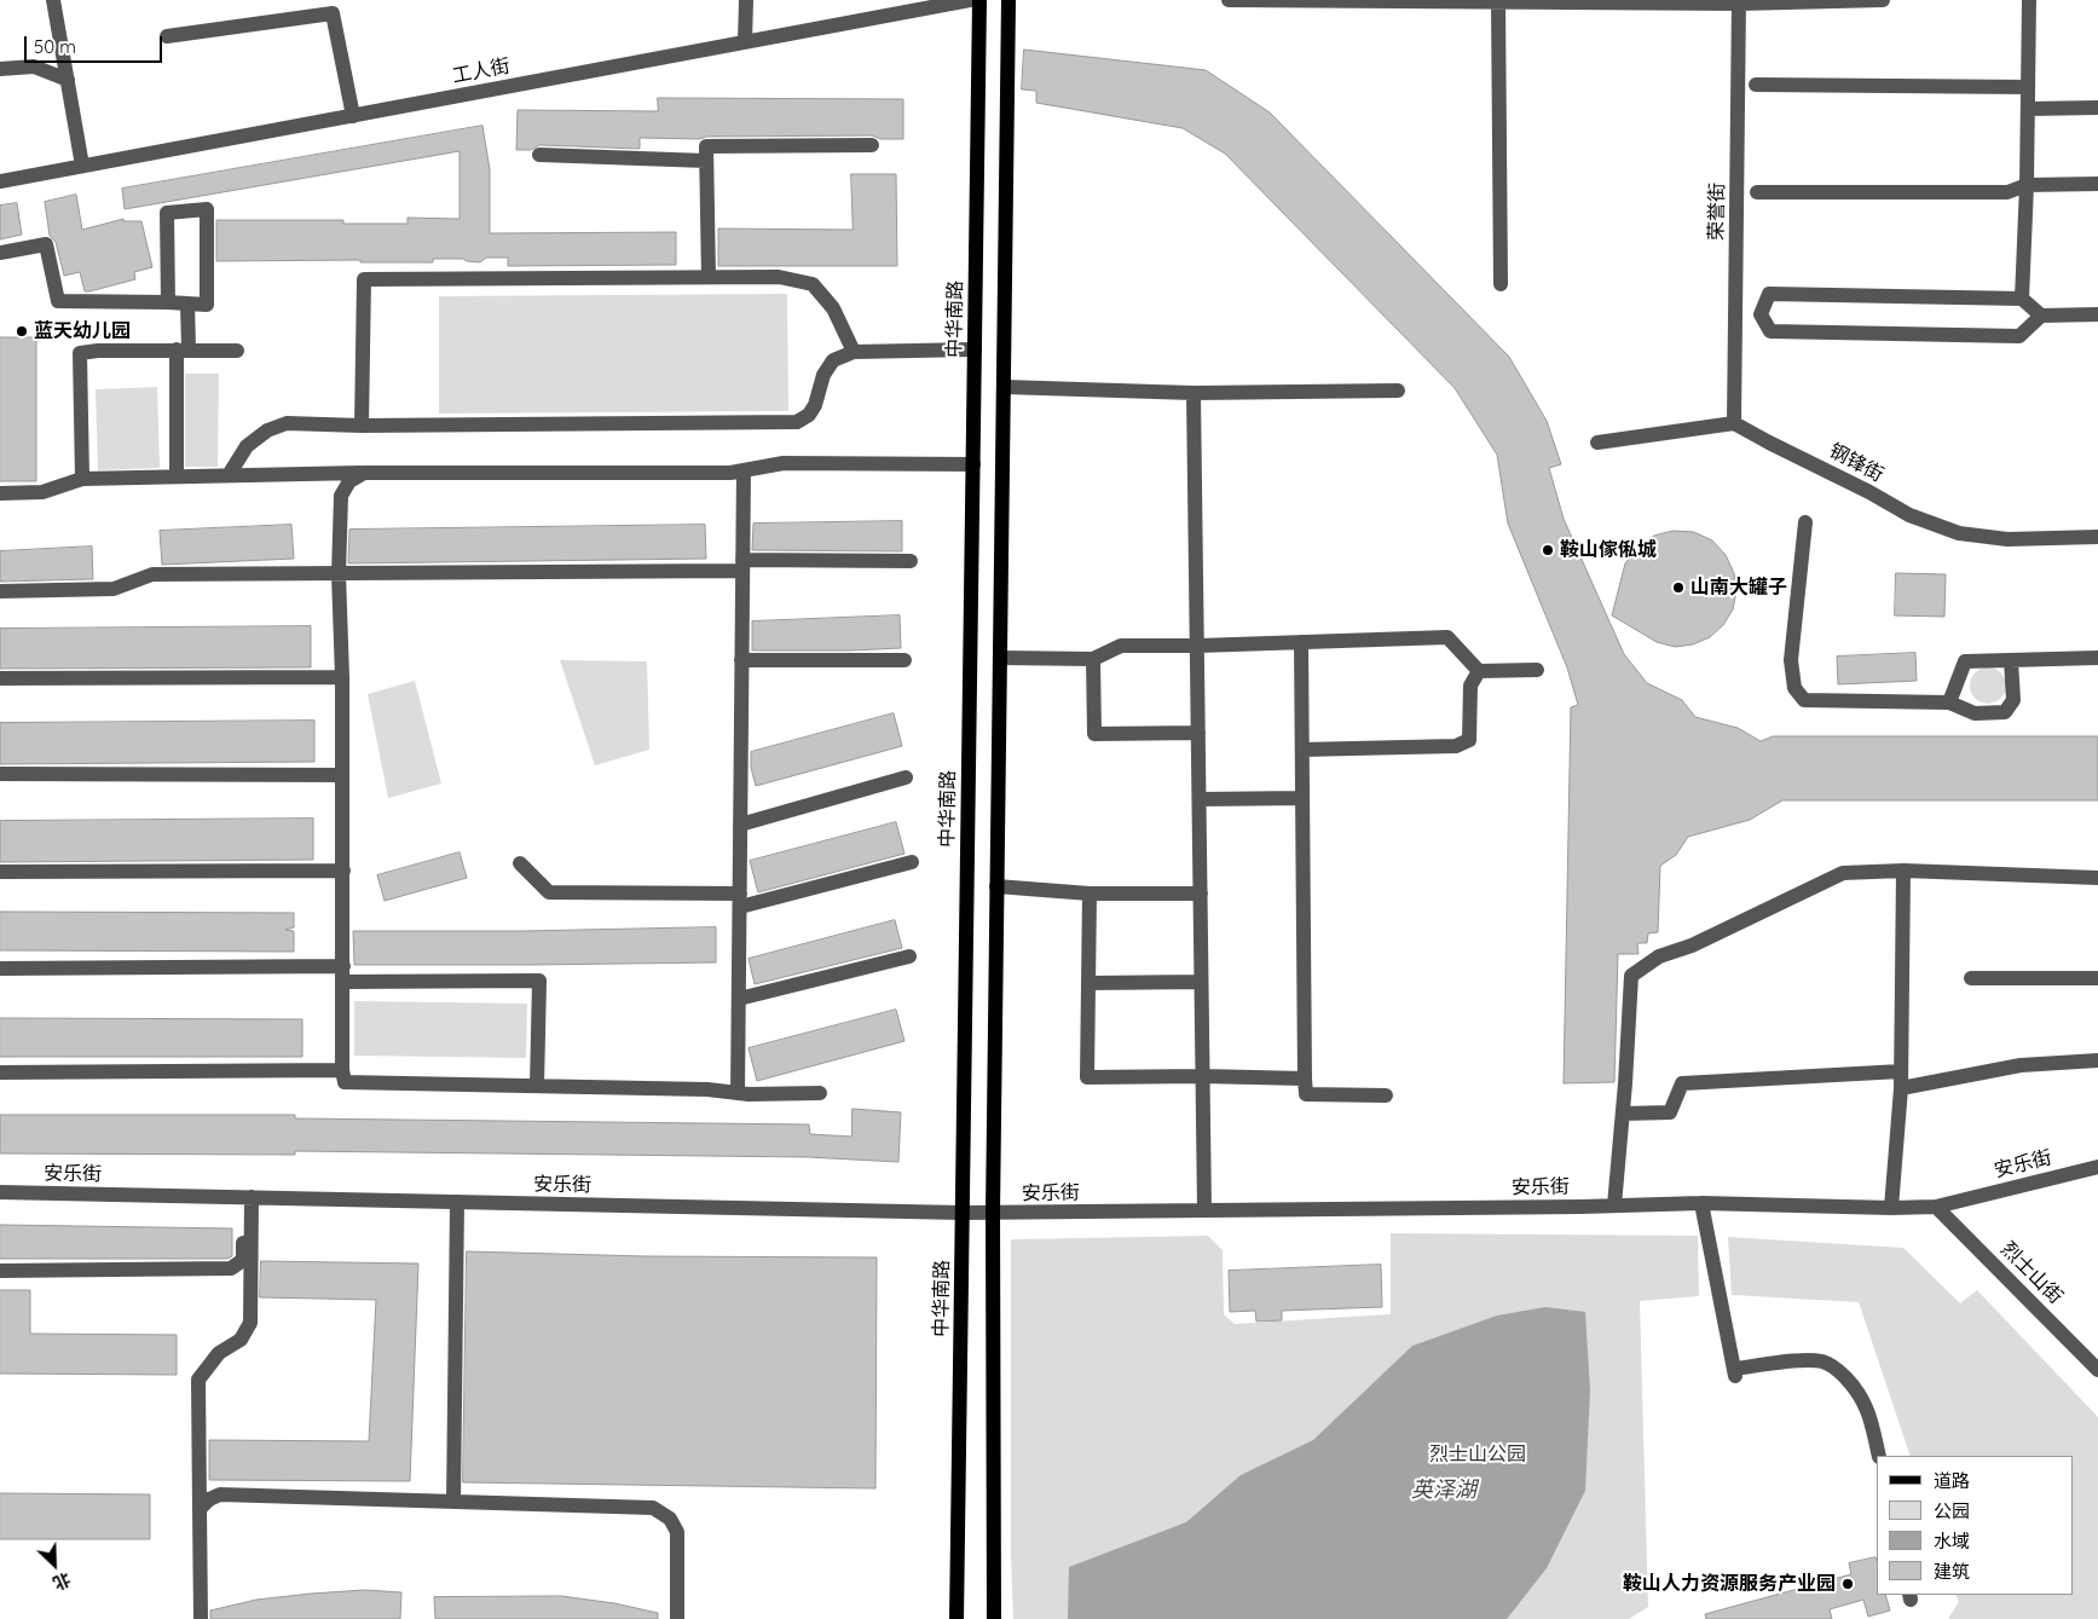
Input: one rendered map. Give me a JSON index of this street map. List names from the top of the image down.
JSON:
{
  "streets": {
    "main road": ["中华南路"],
    "street": [
      "工人街",
      "荣誉街",
      "钢锋街",
      "安乐街",
      "烈士山街"
    ]
  },
  "crossings": [
    ["荣誉街", "钢锋街"],
    ["中华南路", "安乐街"],
    ["安乐街", "烈士山街"]
  ],
  "water": ["英泽湖"],
  "parks": ["烈士山公园"],
  "places": [
    "蓝天幼儿园",
    "鞍山傢俬城",
    "山南大罐子",
    "鞍山人力资源服务产业园"
  ],
  "legend": [
    "道路",
    "公园",
    "水域",
    "建筑"
  ],
  "scale_bar": "50 m",
  "north": "bottom right"
}
